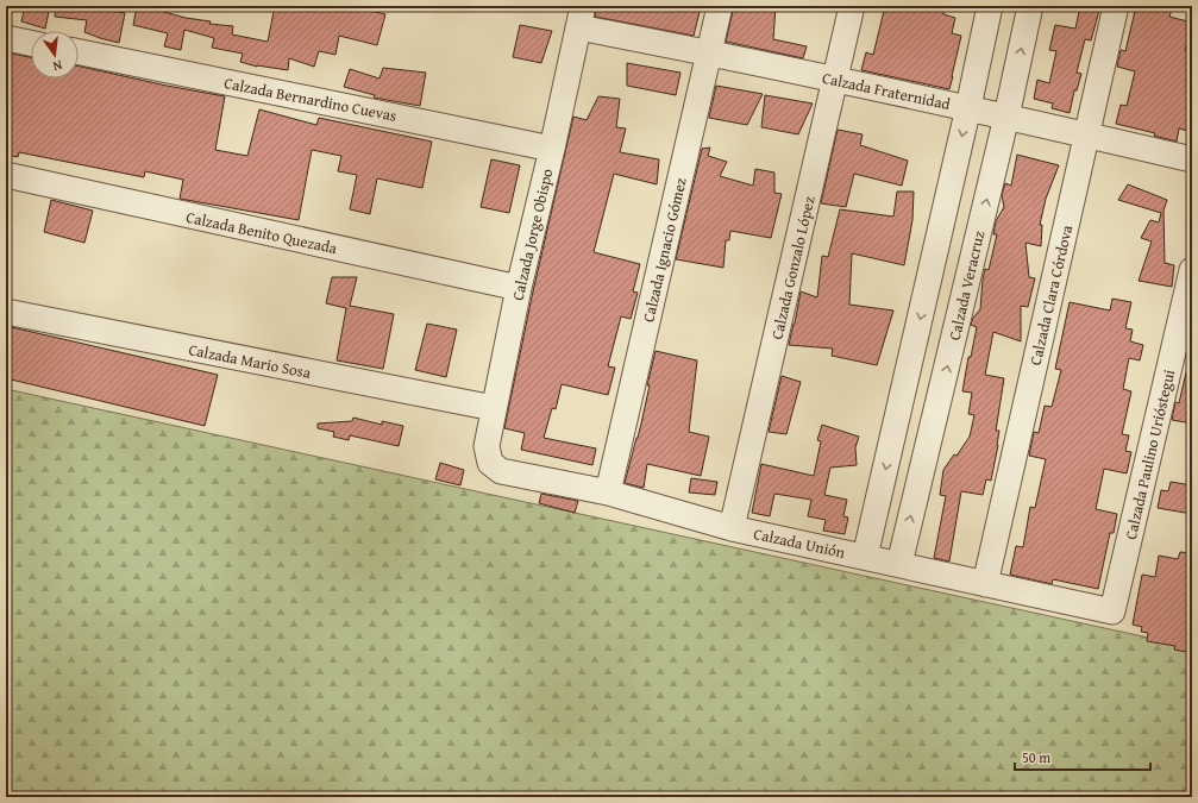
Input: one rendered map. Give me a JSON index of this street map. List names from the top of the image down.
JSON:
{
  "streets": {
    "street": [
      "Calzada Fraternidad",
      "Calzada Bernardino Cuevas",
      "Calzada Benito Quezada",
      "Calzada Jorge Obispo",
      "Calzada Ignacio Gómez",
      "Calzada Gonzalo López",
      "Calzada Veracruz",
      "Calzada Clara Córdova",
      "Calzada Mario Sosa",
      "Calzada Paulino Urióstegui",
      "Calzada Unión"
    ]
  },
  "crossings": [
    ["Calzada Fraternidad", "Calzada Jorge Obispo"],
    ["Calzada Fraternidad", "Calzada Ignacio Gómez"],
    ["Calzada Fraternidad", "Calzada Gonzalo López"],
    ["Calzada Fraternidad", "Calzada Veracruz"],
    ["Calzada Fraternidad", "Calzada Clara Córdova"],
    ["Calzada Bernardino Cuevas", "Calzada Jorge Obispo"],
    ["Calzada Benito Quezada", "Calzada Jorge Obispo"],
    ["Calzada Jorge Obispo", "Calzada Mario Sosa"],
    ["Calzada Jorge Obispo", "Calzada Unión"],
    ["Calzada Ignacio Gómez", "Calzada Unión"],
    ["Calzada Gonzalo López", "Calzada Unión"],
    ["Calzada Veracruz", "Calzada Unión"],
    ["Calzada Clara Córdova", "Calzada Unión"],
    ["Calzada Paulino Urióstegui", "Calzada Unión"]
  ],
  "scale_bar": "50 m",
  "north": "bottom"
}
